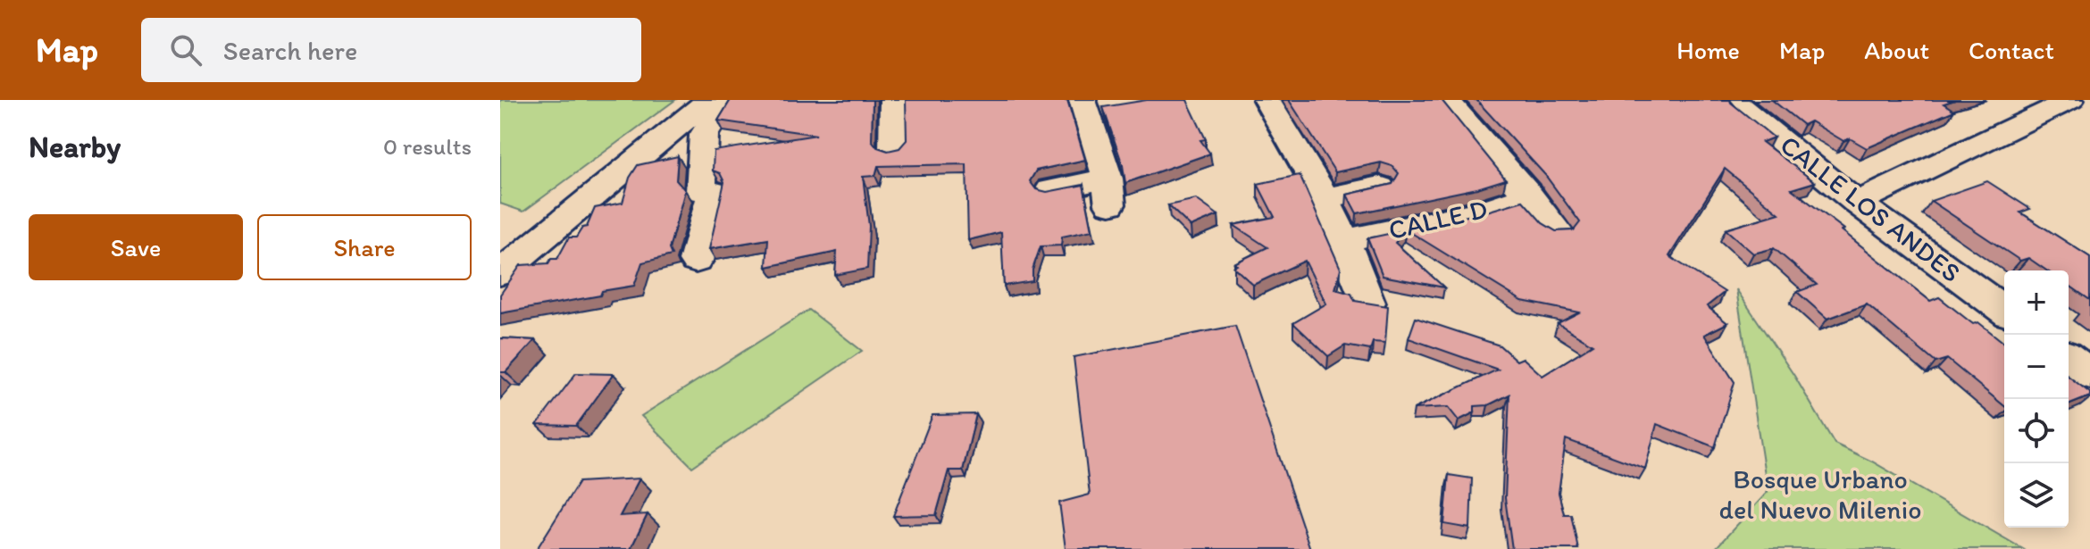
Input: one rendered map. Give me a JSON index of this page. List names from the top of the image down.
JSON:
{
  "streets": {
    "street": ["CALLE LOS ANDES", "CALLE D"]
  },
  "parks": ["Bosque Urbano del Nuevo Milenio"],
  "page": {
    "header": "Map",
    "search": "Search here",
    "nav": [
      "Home",
      "Map",
      "About",
      "Contact"
    ],
    "heading": ["Nearby", "0 results"],
    "buttons": ["Save", "Share"],
    "map_buttons": ["+", "−"]
  }
}
